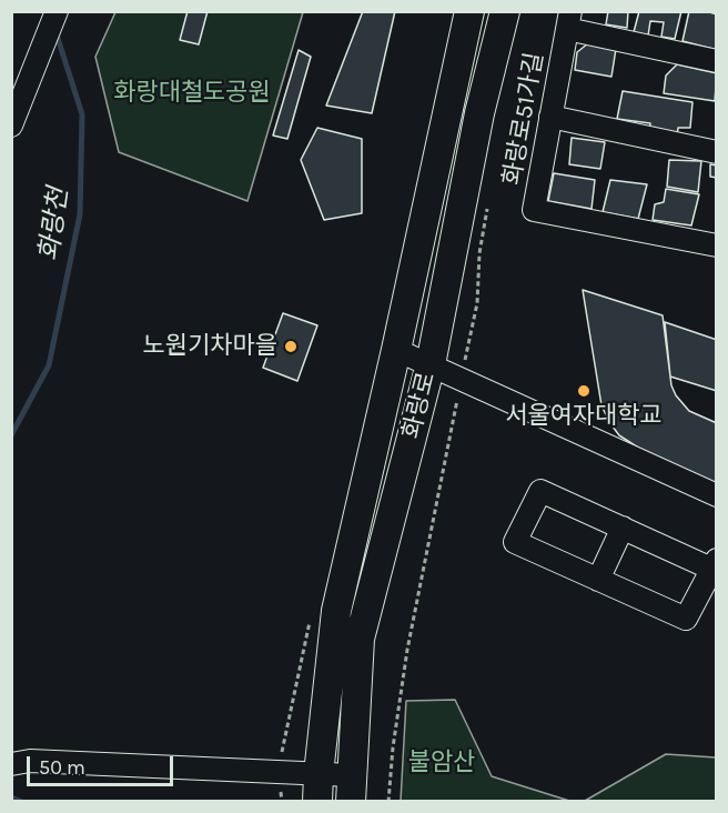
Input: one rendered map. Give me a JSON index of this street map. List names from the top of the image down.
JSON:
{
  "streets": {
    "main road": ["화랑로"],
    "street": ["화랑로51가길"]
  },
  "water": ["화랑천"],
  "parks": ["화랑대철도공원", "불암산"],
  "places": ["노원기차마을", "서울여자대학교"],
  "scale_bar": "50 m"
}
